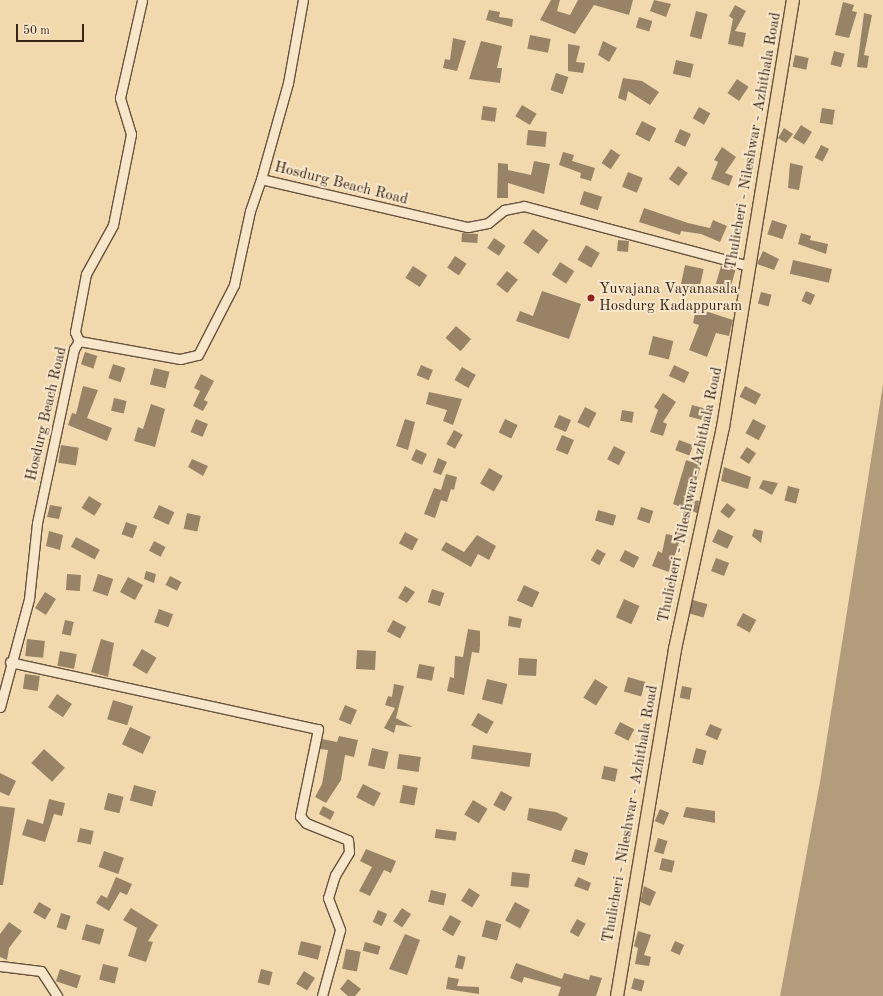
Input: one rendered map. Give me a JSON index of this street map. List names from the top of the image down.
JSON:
{
  "streets": {
    "main road": ["Thulicheri - Nileshwar - Azhithala Road"],
    "street": ["Hosdurg Beach Road"]
  },
  "crossings": [
    ["Thulicheri - Nileshwar - Azhithala Road", "Hosdurg Beach Road"]
  ],
  "places": ["Yuvajana Vayanasala Hosdurg Kadappuram"],
  "scale_bar": "50 m"
}
